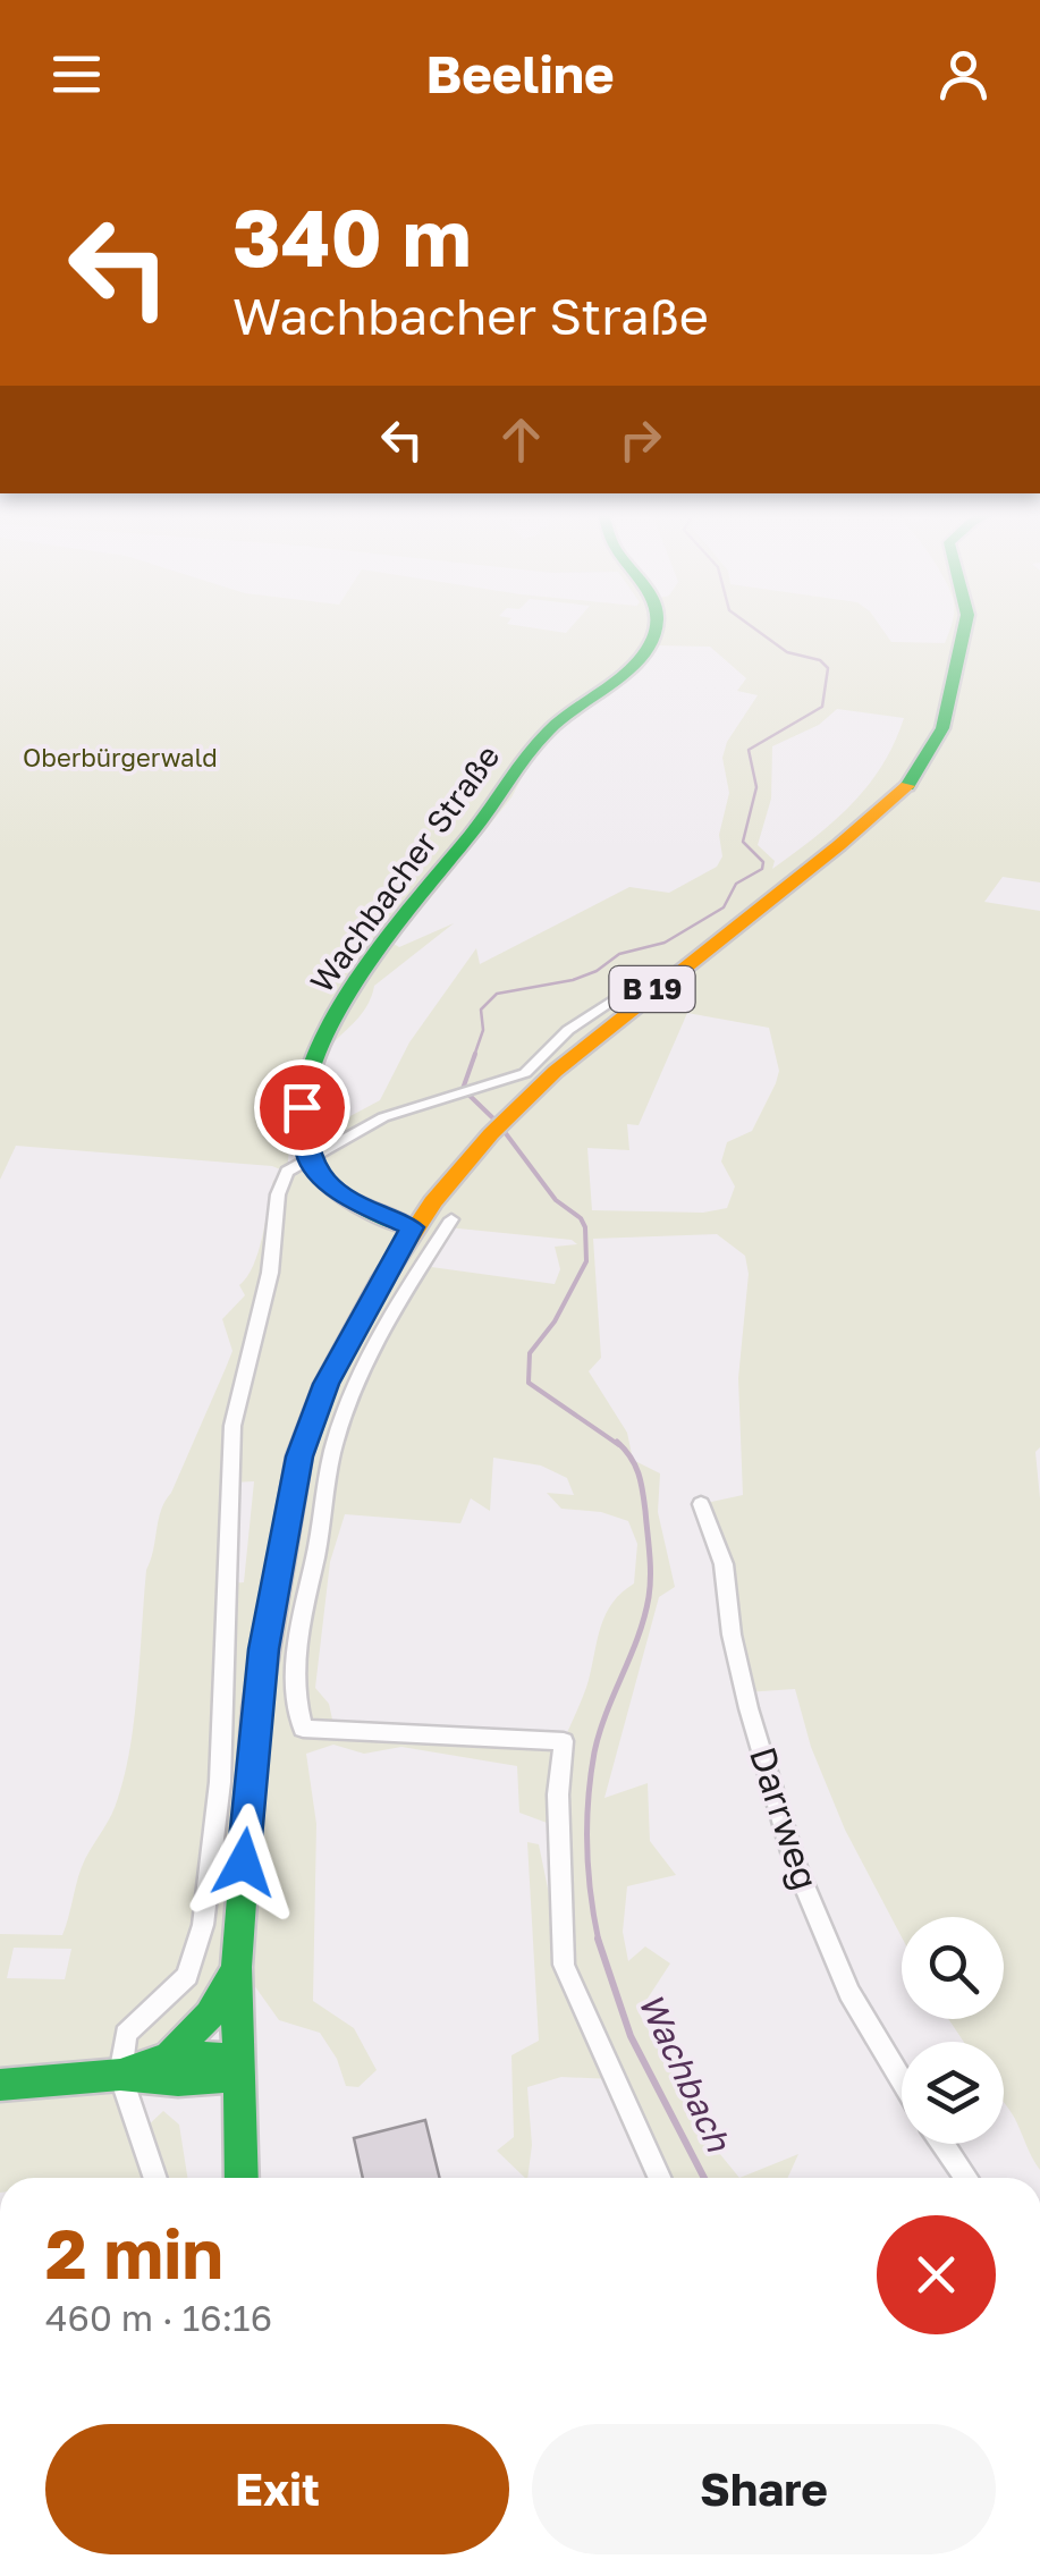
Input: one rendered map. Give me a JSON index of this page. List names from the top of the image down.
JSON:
{
  "streets": {
    "main road": ["Wachbacher Straße", "B 19"],
    "street": ["Darrweg"]
  },
  "water": ["Wachbach"],
  "parks": ["Oberbürgerwald"],
  "page": {
    "header": "Beeline",
    "turn": ["340 m", "Wachbacher Straße"],
    "heading": ["2 min", "460 m · 16:16"],
    "buttons": ["Exit", "Share"]
  }
}
